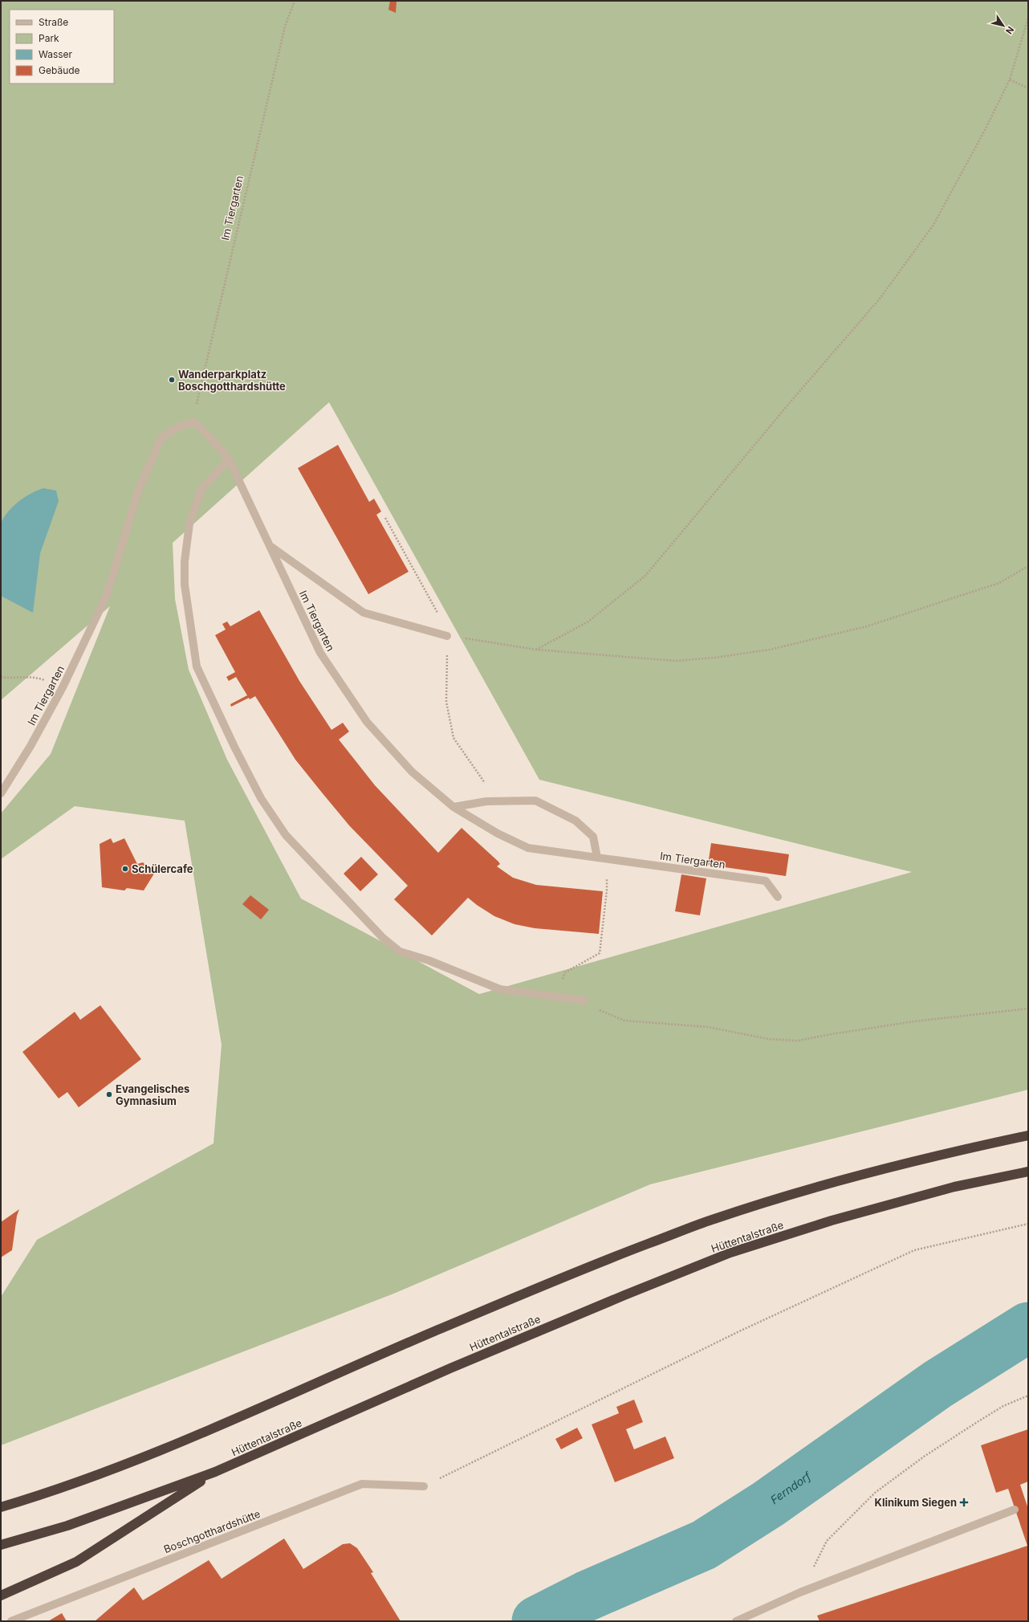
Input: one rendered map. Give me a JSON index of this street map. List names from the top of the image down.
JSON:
{
  "streets": {
    "highway": ["Hüttentalstraße"],
    "street": ["Im Tiergarten", "Boschgotthardshütte"]
  },
  "water": ["Ferndorf"],
  "places": {
    "other": ["Wanderparkplatz Boschgotthardshütte", "Schülercafe", "Evangelisches Gymnasium"],
    "health": ["Klinikum Siegen"]
  },
  "legend": [
    "Straße",
    "Park",
    "Wasser",
    "Gebäude"
  ],
  "north": "bottom right"
}
